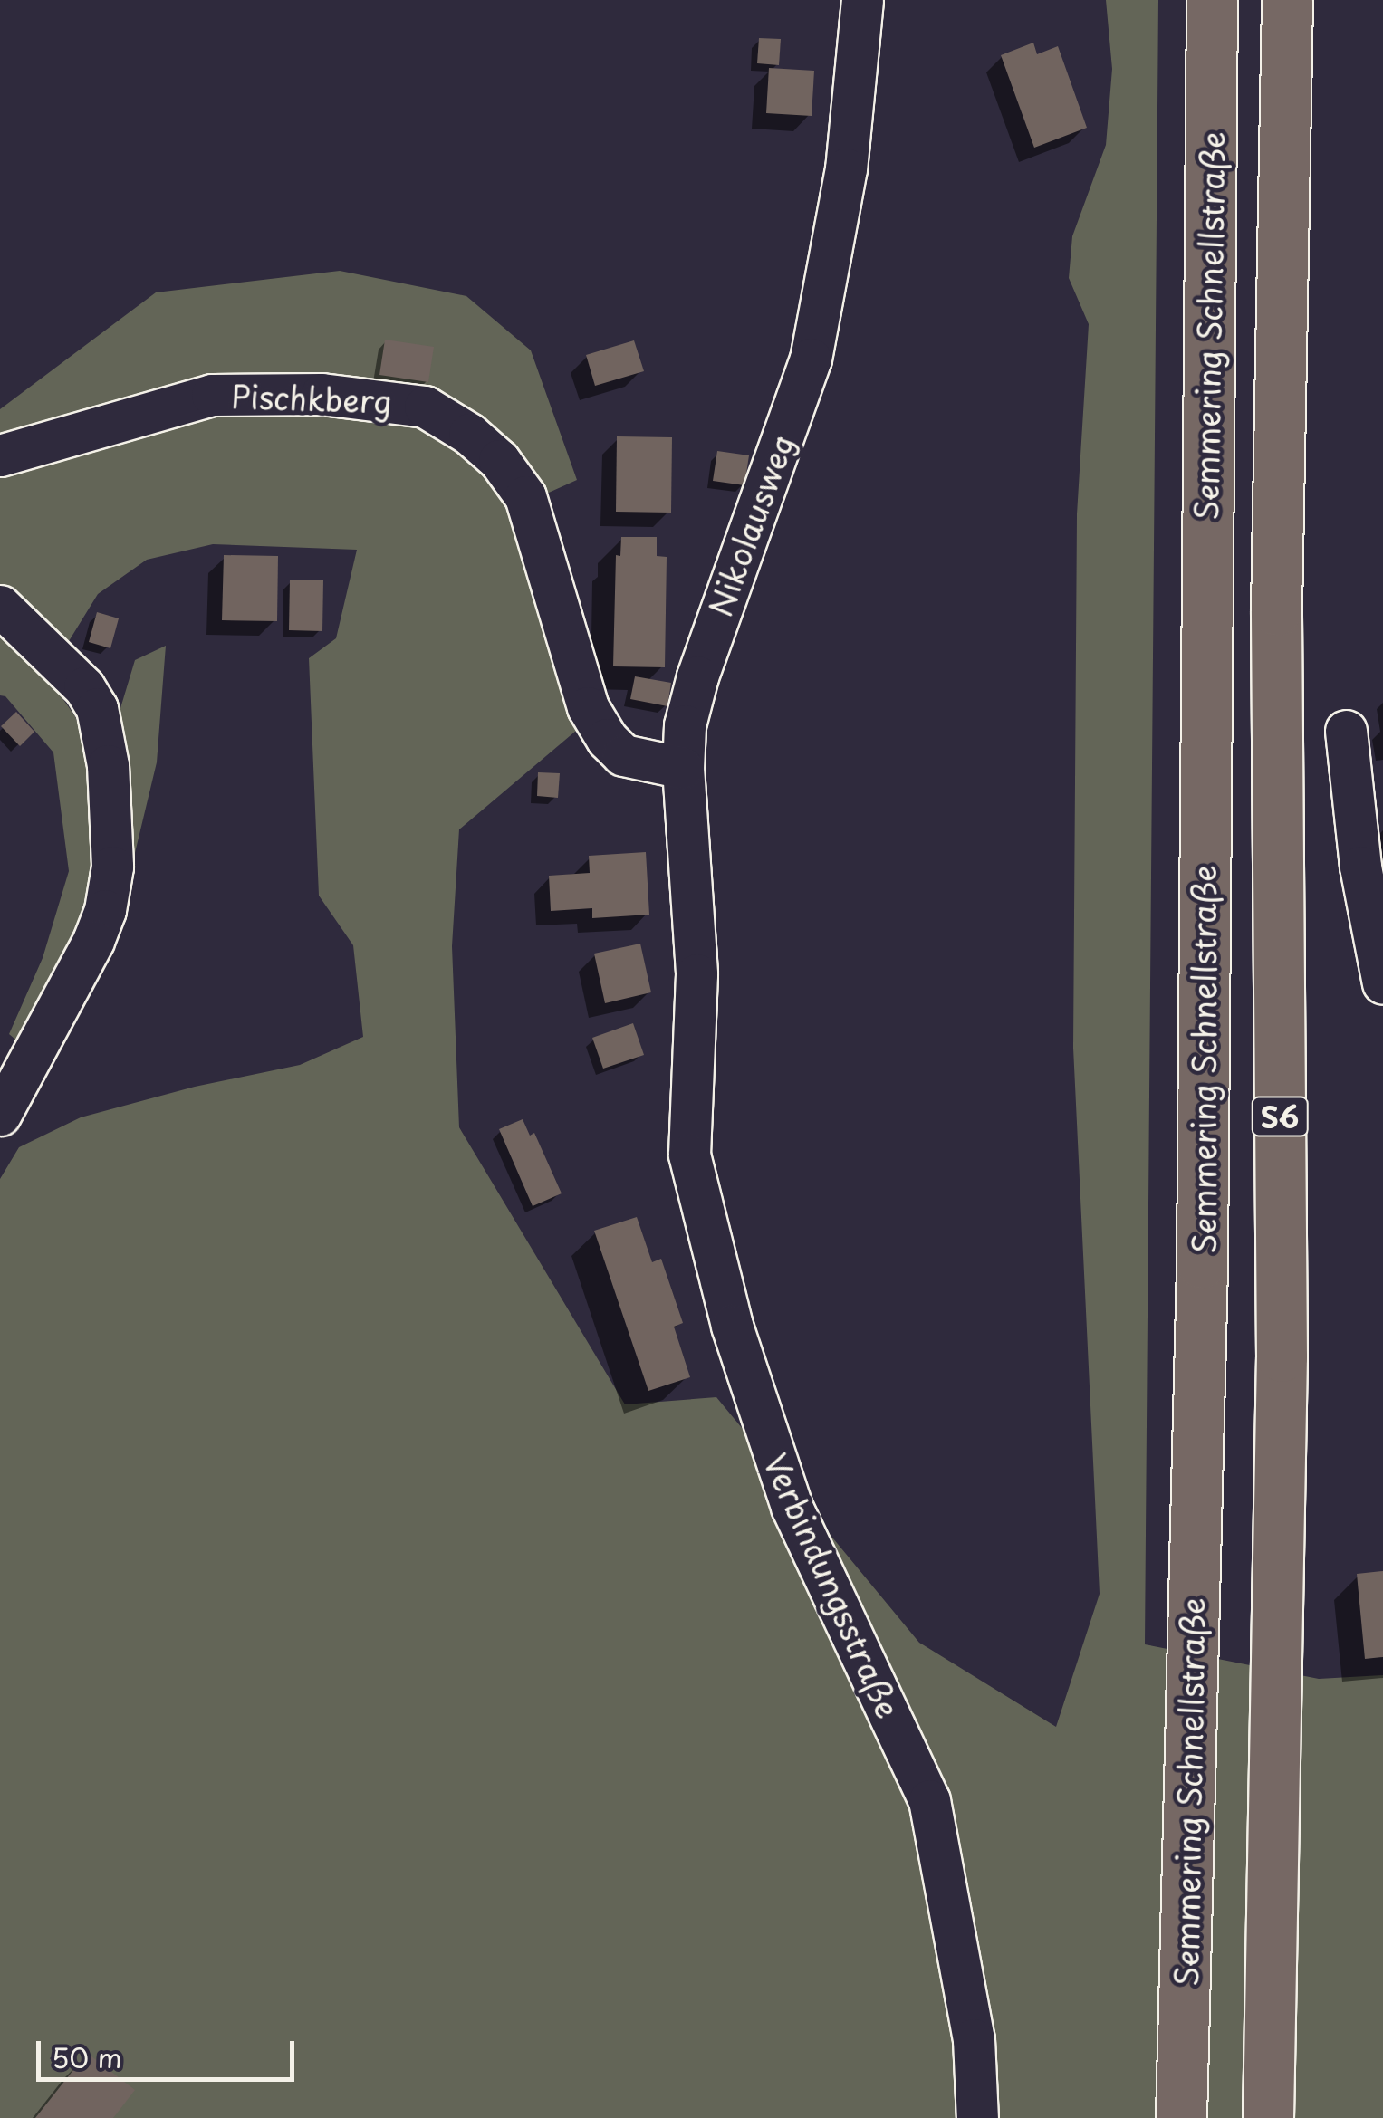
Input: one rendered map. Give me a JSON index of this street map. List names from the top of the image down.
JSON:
{
  "streets": {
    "highway": ["Semmering Schnellstraße", "S6"],
    "street": ["Pischkberg", "Nikolausweg", "Verbindungsstraße"]
  },
  "crossings": [
    ["Pischkberg", "Nikolausweg"],
    ["Nikolausweg", "Verbindungsstraße"]
  ],
  "scale_bar": "50 m"
}
